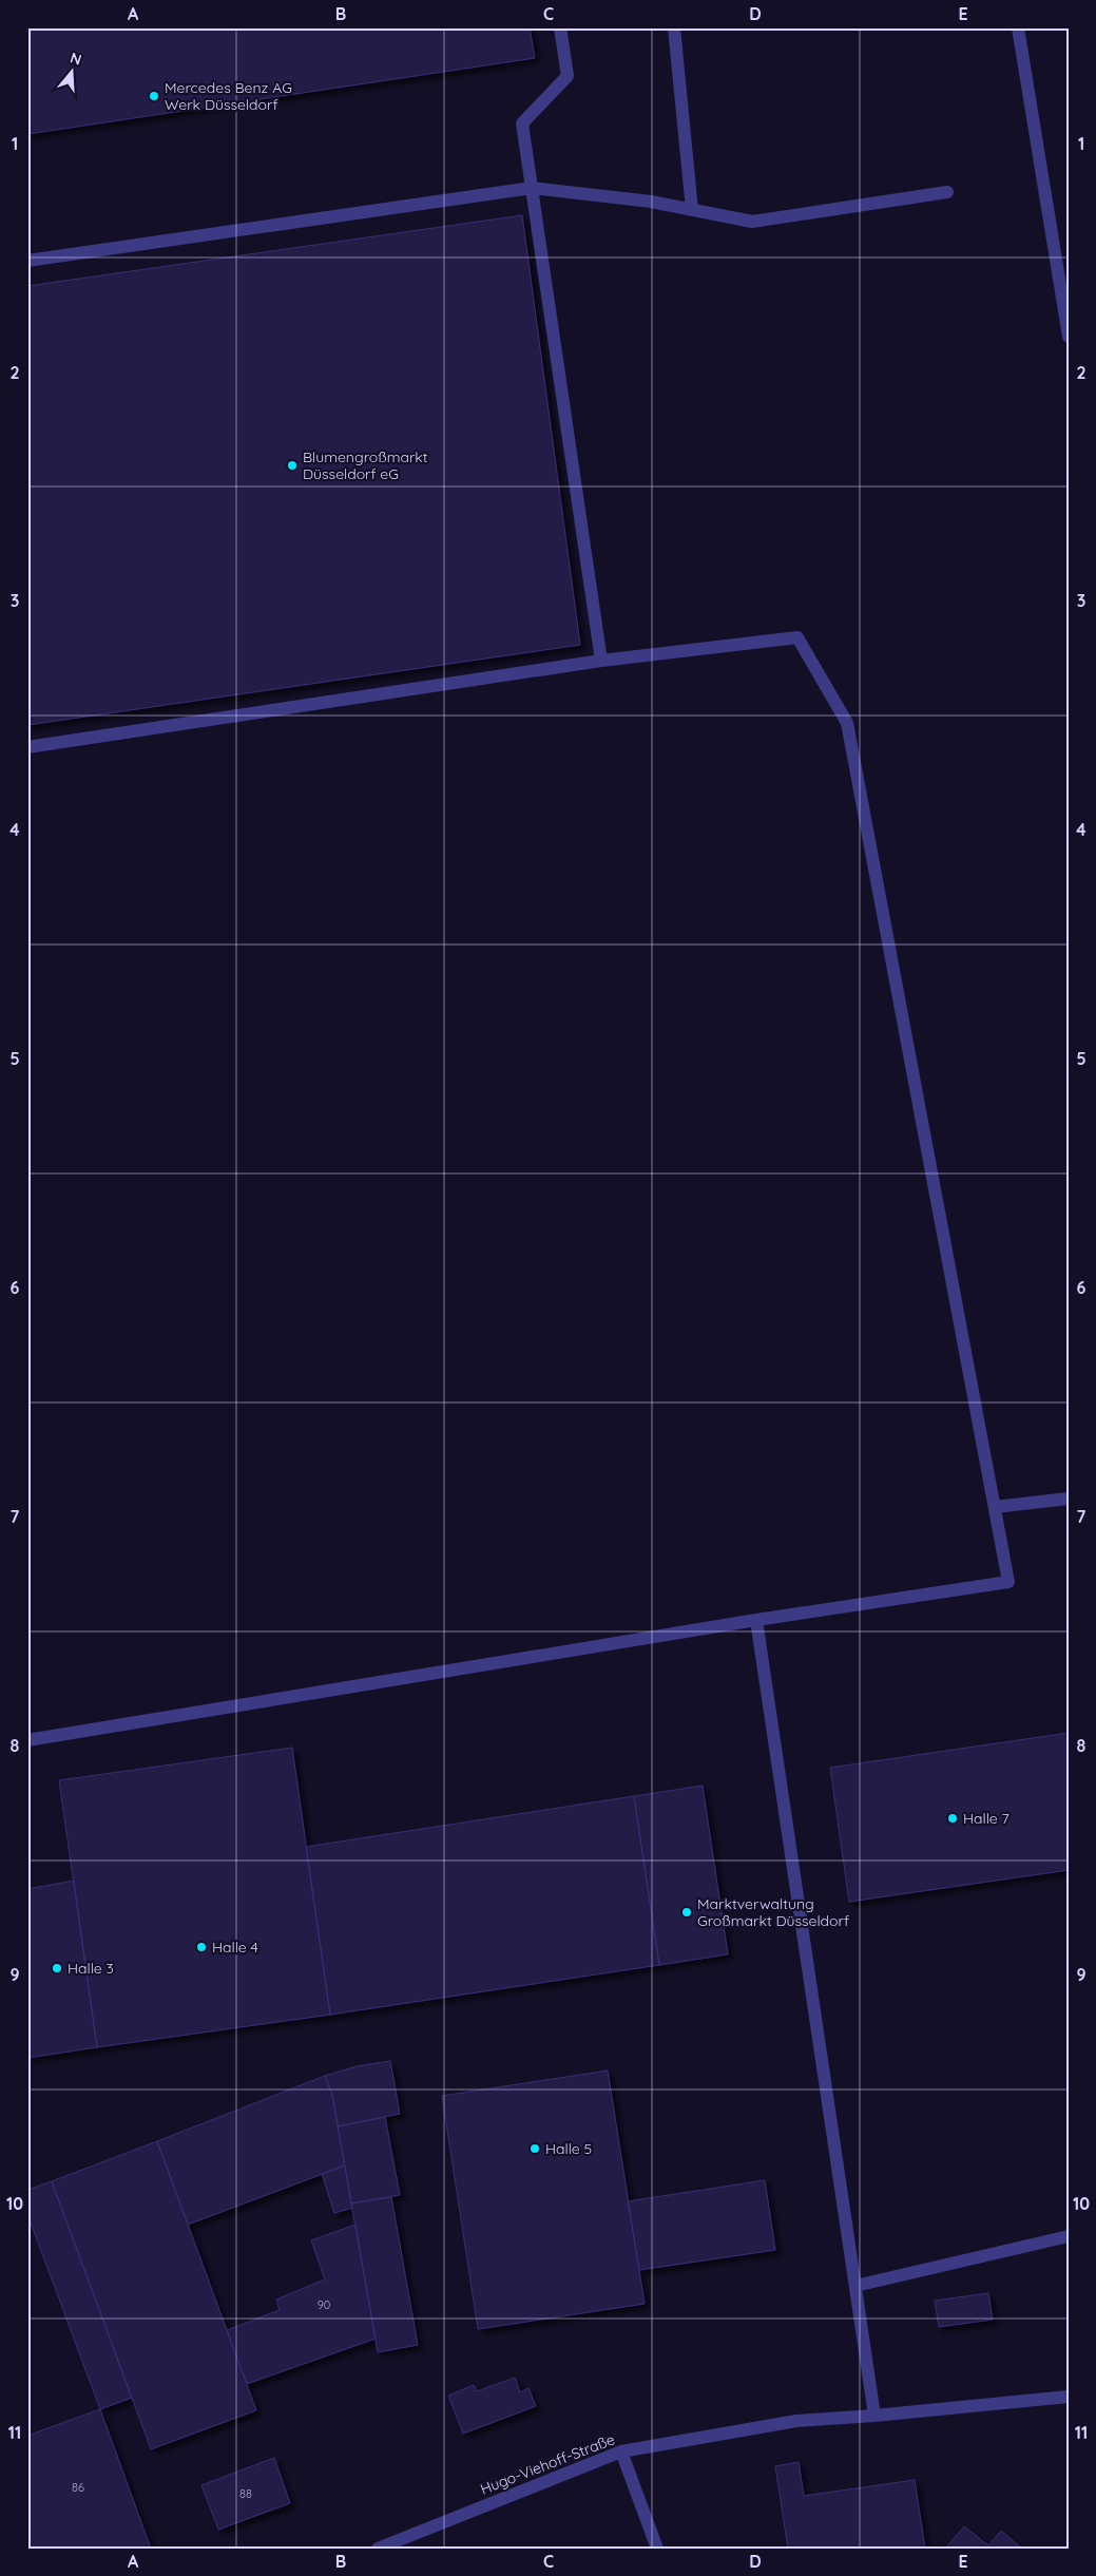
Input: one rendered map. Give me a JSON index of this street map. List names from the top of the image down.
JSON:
{
  "streets": {
    "street": ["Hugo-Viehoff-Straße"]
  },
  "places": [
    "Mercedes Benz AG Werk Düsseldorf",
    "Blumengroßmarkt Düsseldorf eG",
    "Halle 7",
    "Marktverwaltung Großmarkt Düsseldorf",
    "Halle 4",
    "Halle 3",
    "Halle 5"
  ],
  "house_numbers": ["90", "86", "88"],
  "north": "top",
  "grid": {
    "columns": [
      "A",
      "B",
      "C",
      "D",
      "E"
    ],
    "rows": [
      "1",
      "2",
      "3",
      "4",
      "5",
      "6",
      "7",
      "8",
      "9",
      "10",
      "11"
    ]
  }
}
